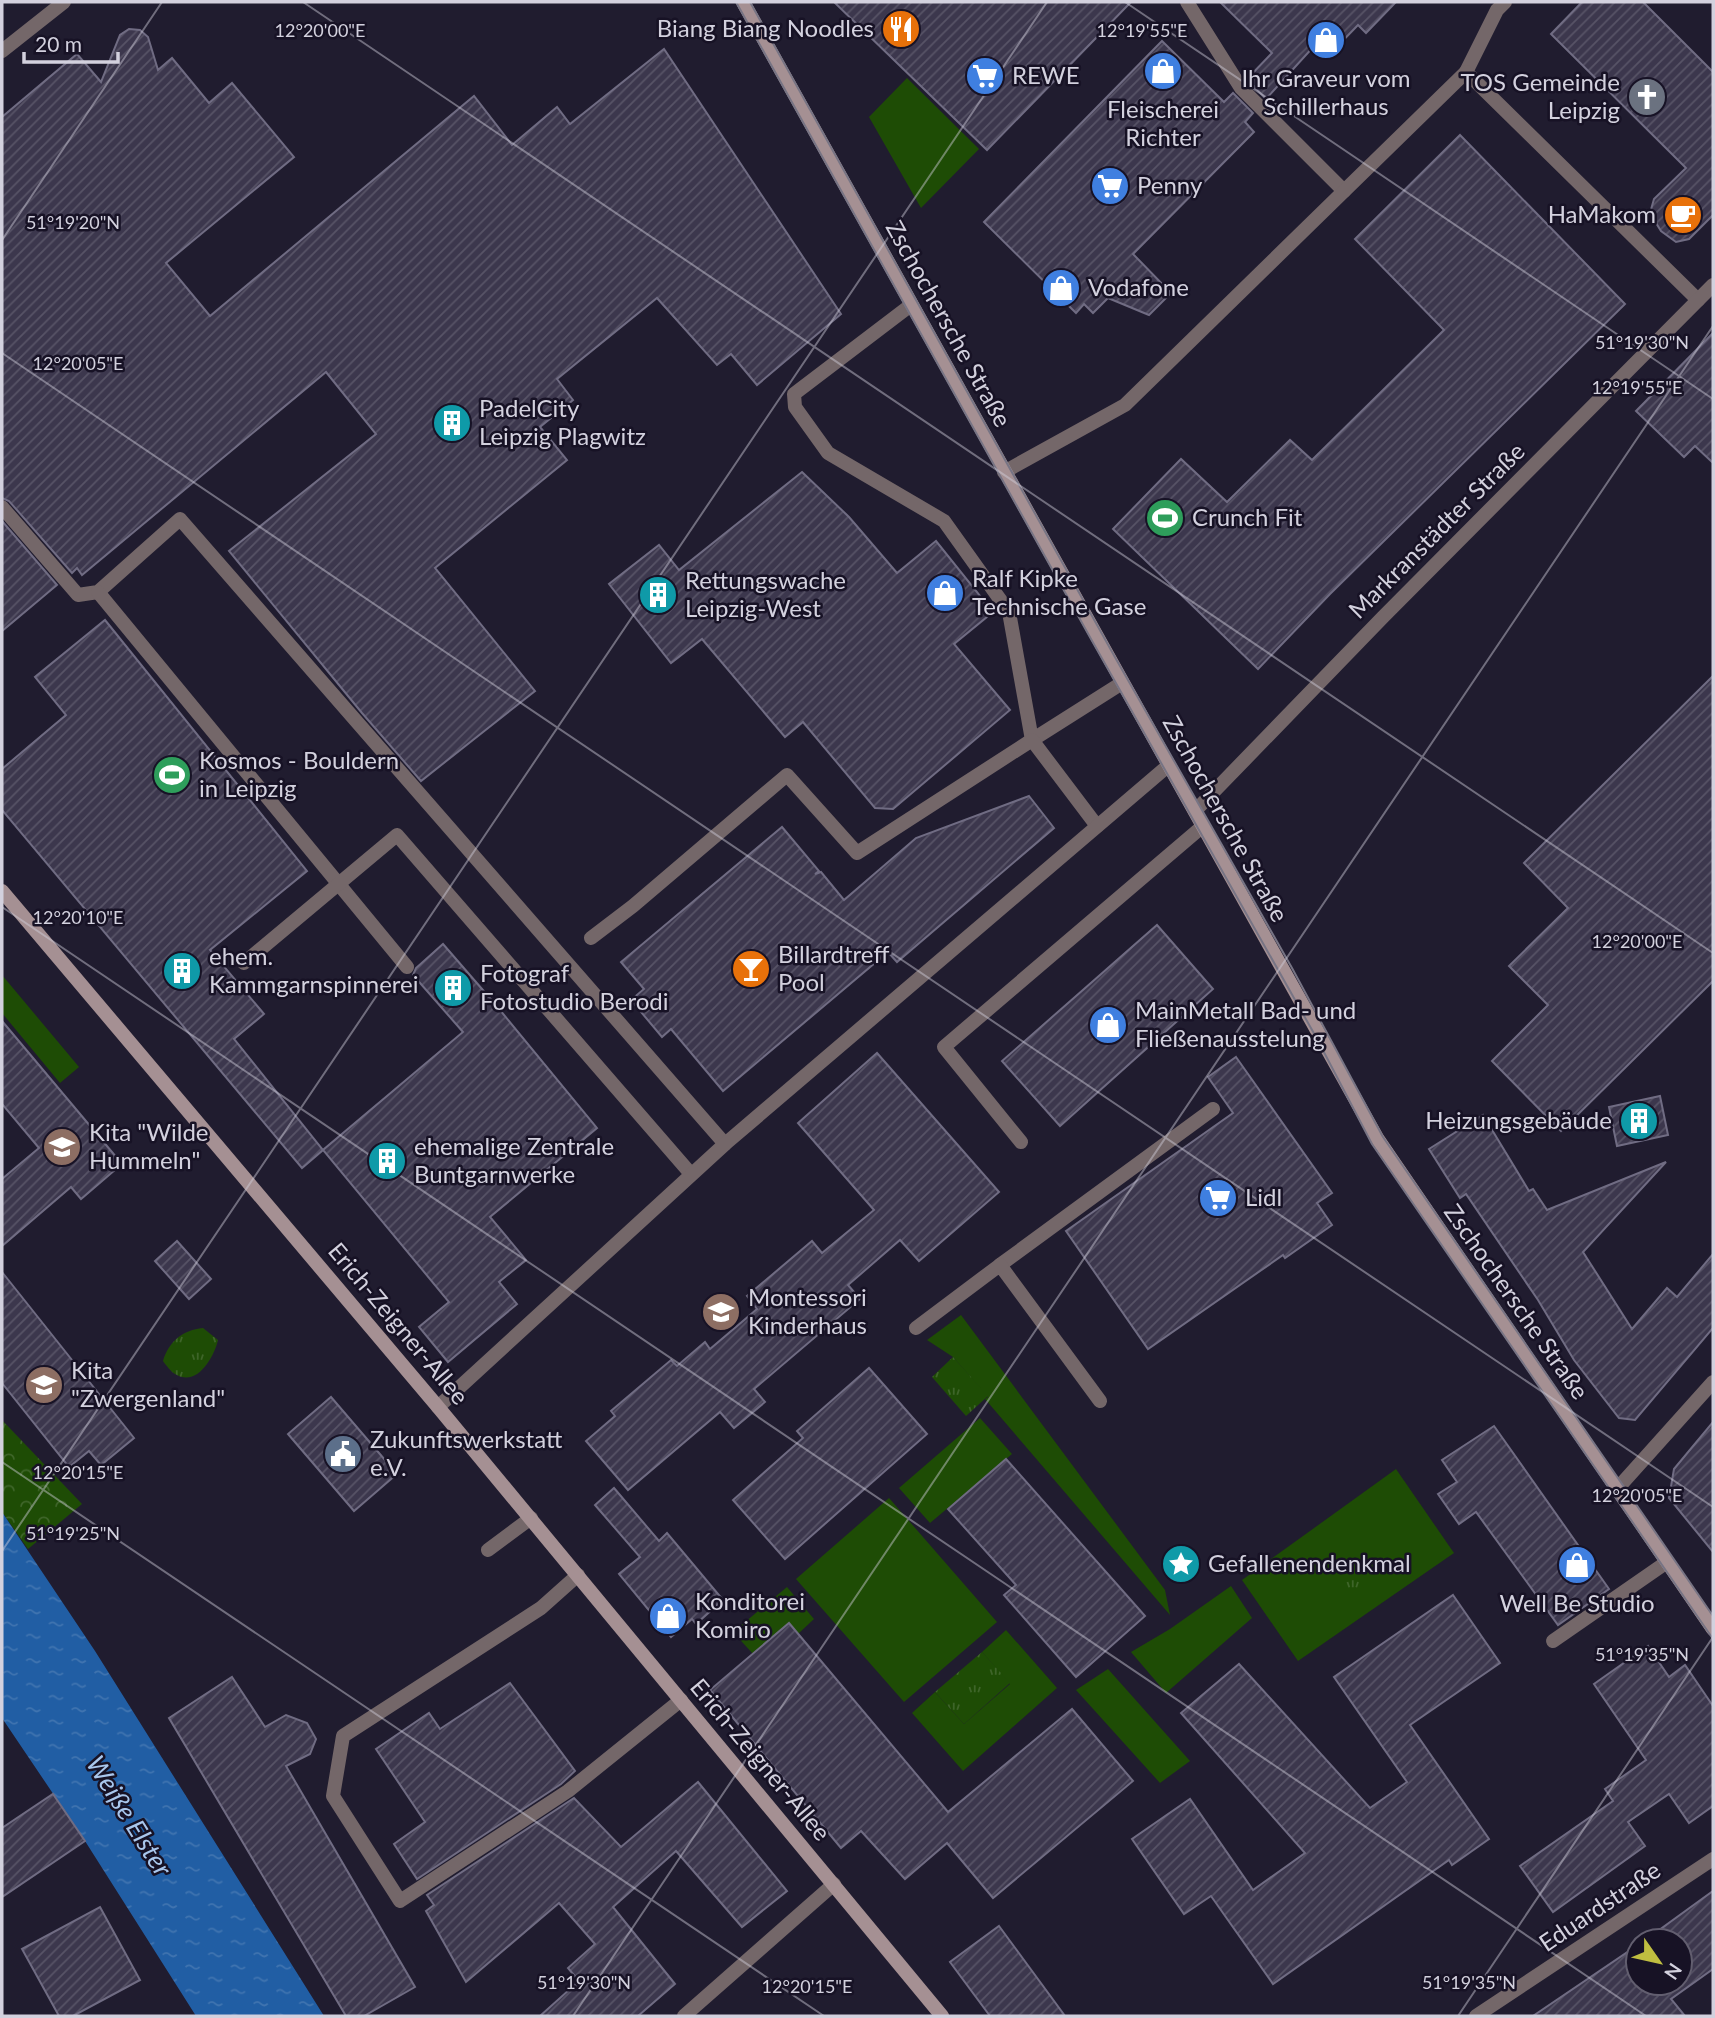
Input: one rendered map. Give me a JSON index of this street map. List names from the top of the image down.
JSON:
{
  "streets": {
    "main road": ["Zschochersche Straße", "Erich-Zeigner-Allee"],
    "street": ["Markranstädter Straße", "Eduardstraße"]
  },
  "crossings": [
    ["Zschochersche Straße", "Markranstädter Straße"]
  ],
  "water": ["Weiße Elster"],
  "places": {
    "restaurant": ["Biang Biang Noodles"],
    "shop": [
      "Ihr Graveur vom Schillerhaus",
      "Fleischerei Richter",
      "Vodafone",
      "Ralf Kipke Technische Gase",
      "MainMetall Bad- und Fließenausstelung",
      "Well Be Studio",
      "Konditorei Komiro"
    ],
    "supermarket": ["REWE", "Penny", "Lidl"],
    "church": ["TOS Gemeinde Leipzig"],
    "cafe": ["HaMakom"],
    "building": [
      "PadelCity Leipzig Plagwitz",
      "Rettungswache Leipzig-West",
      "ehem. Kammgarnspinnerei",
      "Fotograf Fotostudio Berodi",
      "Heizungsgebäude",
      "ehemalige Zentrale Buntgarnwerke"
    ],
    "sports": ["Crunch Fit", "Kosmos - Bouldern in Leipzig"],
    "bar": ["Billardtreff Pool"],
    "school or university": ["Kita \"Wilde Hummeln\"", "Montessori Kinderhaus", "Kita \"Zwergenland\""],
    "public building": ["Zukunftswerkstatt e.V."],
    "place": ["Gefallenendenkmal"]
  },
  "scale_bar": "20 m",
  "north": "bottom right",
  "coordinates": [
    "12°20'00\"E",
    "12°19'55\"E",
    "51°19'20\"N",
    "51°19'30\"N",
    "12°20'05\"E",
    "12°20'10\"E",
    "12°20'15\"E",
    "51°19'25\"N",
    "51°19'35\"N"
  ]
}
